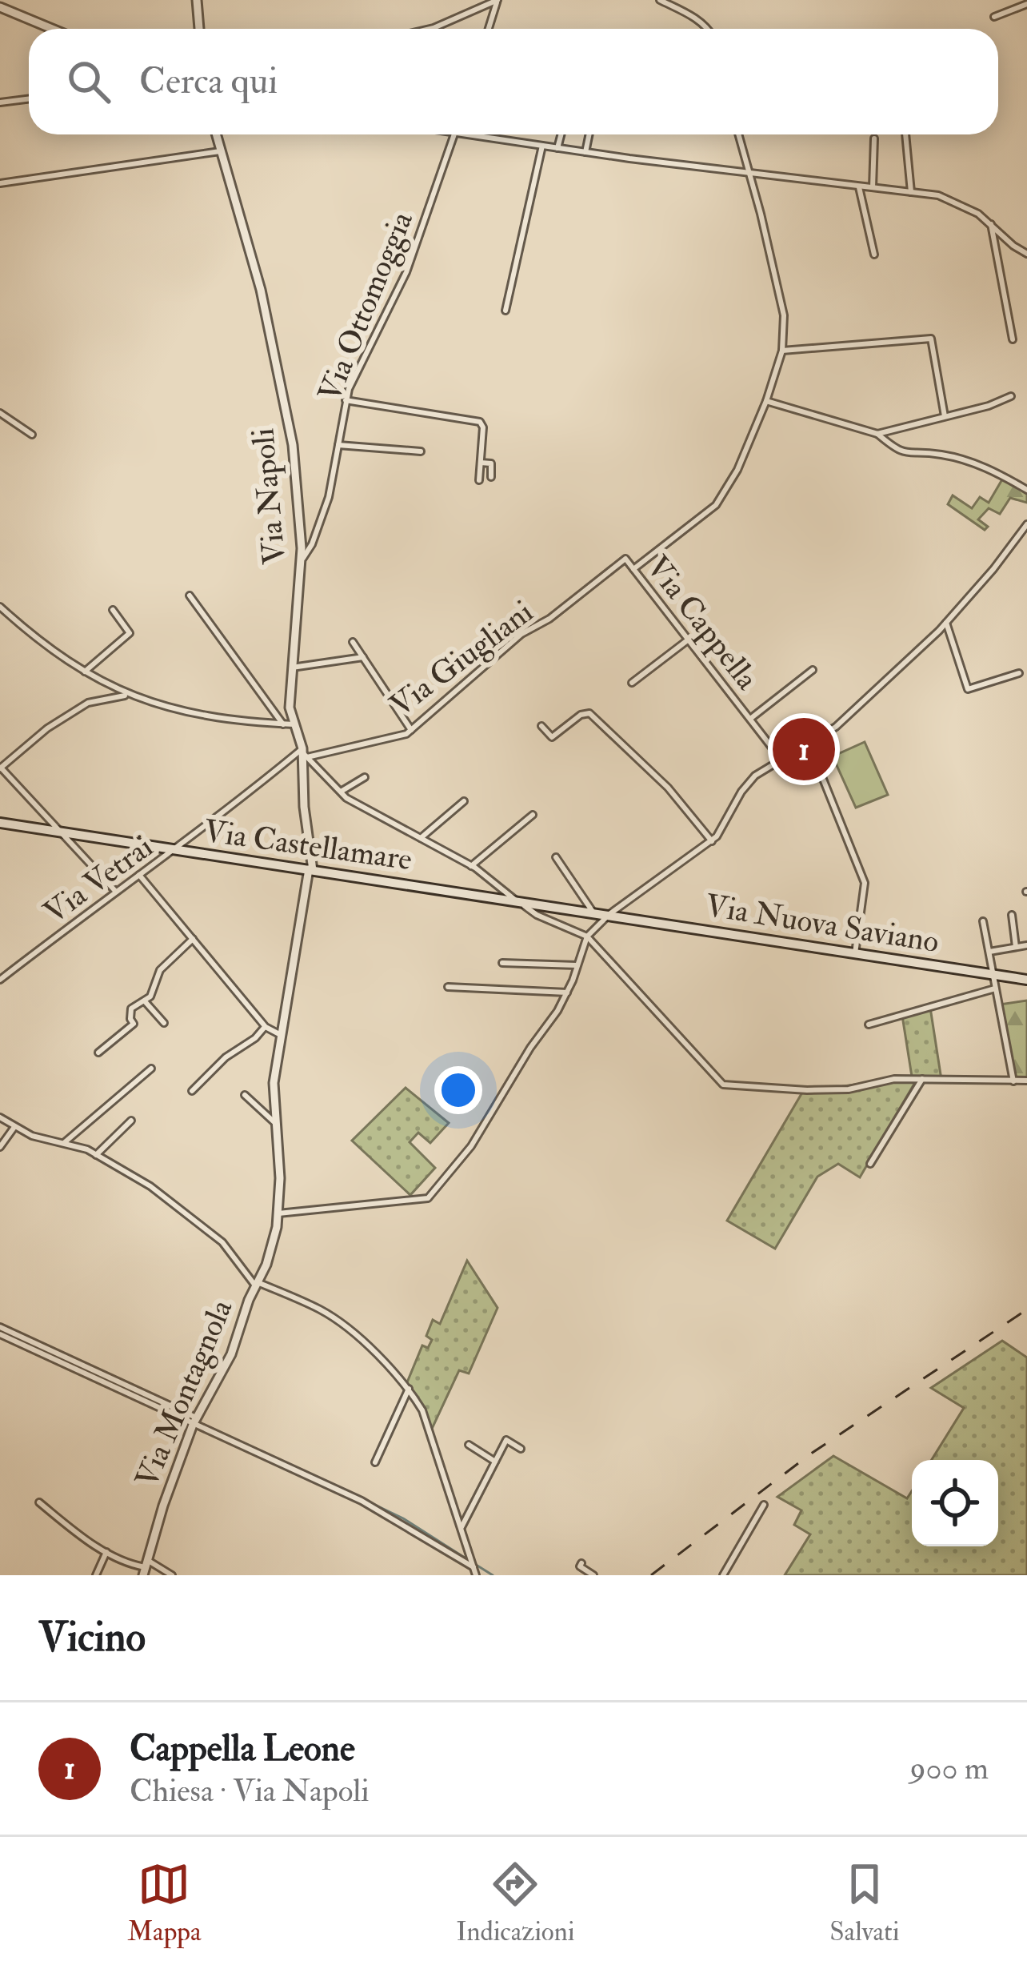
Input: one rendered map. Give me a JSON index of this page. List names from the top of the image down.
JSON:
{
  "streets": {
    "main road": ["Via Castellamare", "Via Nuova Saviano"],
    "street": [
      "Via Ottomoggia",
      "Via Napoli",
      "Via Cappella",
      "Via Giugliani",
      "Via Vetrai",
      "Via Montagnola"
    ]
  },
  "crossings": [
    ["Via Ottomoggia", "Via Napoli"],
    ["Via Napoli", "Via Giugliani"],
    ["Via Napoli", "Via Castellamare"],
    ["Via Napoli", "Via Vetrai"],
    ["Via Napoli", "Via Montagnola"],
    ["Via Cappella", "Via Giugliani"],
    ["Via Giugliani", "Via Vetrai"],
    ["Via Castellamare", "Via Vetrai"],
    ["Via Castellamare", "Via Nuova Saviano"]
  ],
  "page": {
    "search": "Cerca qui",
    "pins": "1",
    "heading": "Vicino",
    "list": [
      {
        "mark": "1",
        "name": "Cappella Leone",
        "note": "Chiesa · Via Napoli",
        "value": "900 m"
      }
    ],
    "nav": ["Mappa", "Indicazioni", "Salvati"]
  }
}
